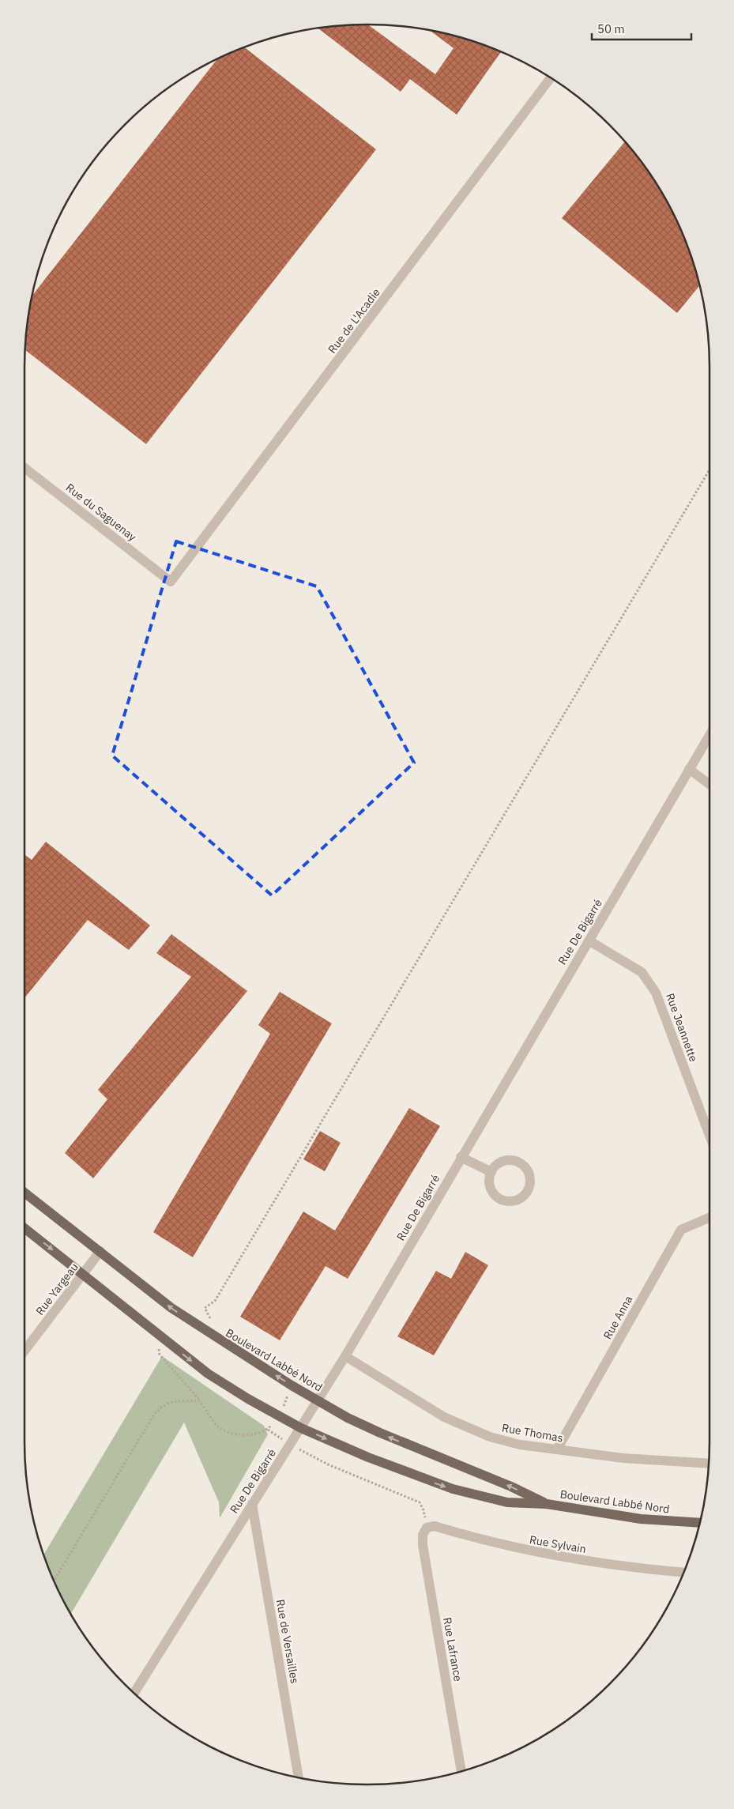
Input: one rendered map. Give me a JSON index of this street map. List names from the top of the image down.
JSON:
{
  "streets": {
    "main road": ["Boulevard Labbé Nord"],
    "street": [
      "Rue de L'Acadie",
      "Rue du Saguenay",
      "Rue De Bigarré",
      "Rue Jeannette",
      "Rue Yargeau",
      "Rue Anna",
      "Rue Thomas",
      "Rue Sylvain",
      "Rue de Versailles",
      "Rue Lafrance"
    ]
  },
  "crossings": [
    ["Rue de L'Acadie", "Rue du Saguenay"],
    ["Rue De Bigarré", "Rue Jeannette"],
    ["Rue De Bigarré", "Boulevard Labbé Nord"],
    ["Rue De Bigarré", "Rue Thomas"],
    ["Rue De Bigarré", "Rue de Versailles"],
    ["Rue Yargeau", "Boulevard Labbé Nord"],
    ["Rue Anna", "Rue Thomas"],
    ["Rue Sylvain", "Rue Lafrance"]
  ],
  "scale_bar": "50 m"
}
